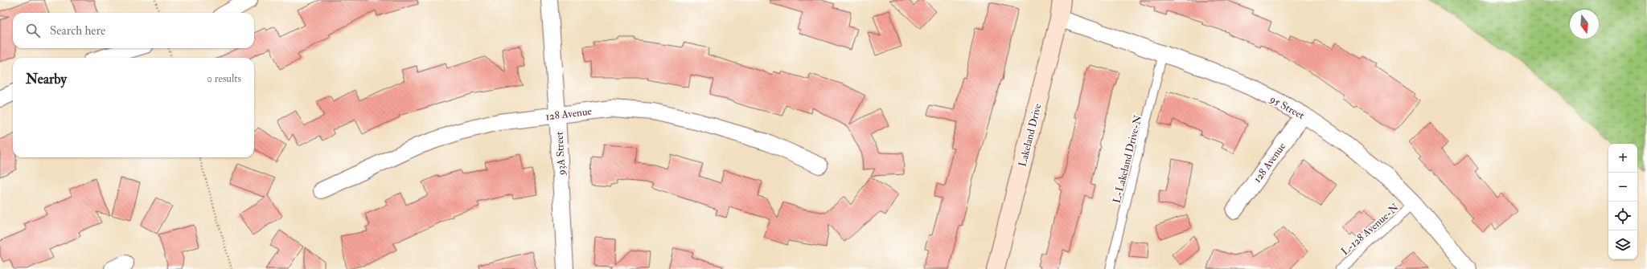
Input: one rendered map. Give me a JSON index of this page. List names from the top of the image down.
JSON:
{
  "streets": {
    "street": [
      "95 Street",
      "128 Avenue",
      "Lakeland Drive",
      "93A Street"
    ],
    "lane": ["L-Lakeland Drive-N", "L-128 Avenue-N"]
  },
  "crossings": [
    ["95 Street", "128 Avenue"],
    ["95 Street", "Lakeland Drive"],
    ["95 Street", "L-Lakeland Drive-N"],
    ["95 Street", "L-128 Avenue-N"],
    ["128 Avenue", "93A Street"]
  ],
  "north": "bottom",
  "page": {
    "search": "Search here",
    "heading": ["Nearby", "0 results"],
    "map_buttons": ["+", "−"]
  }
}
